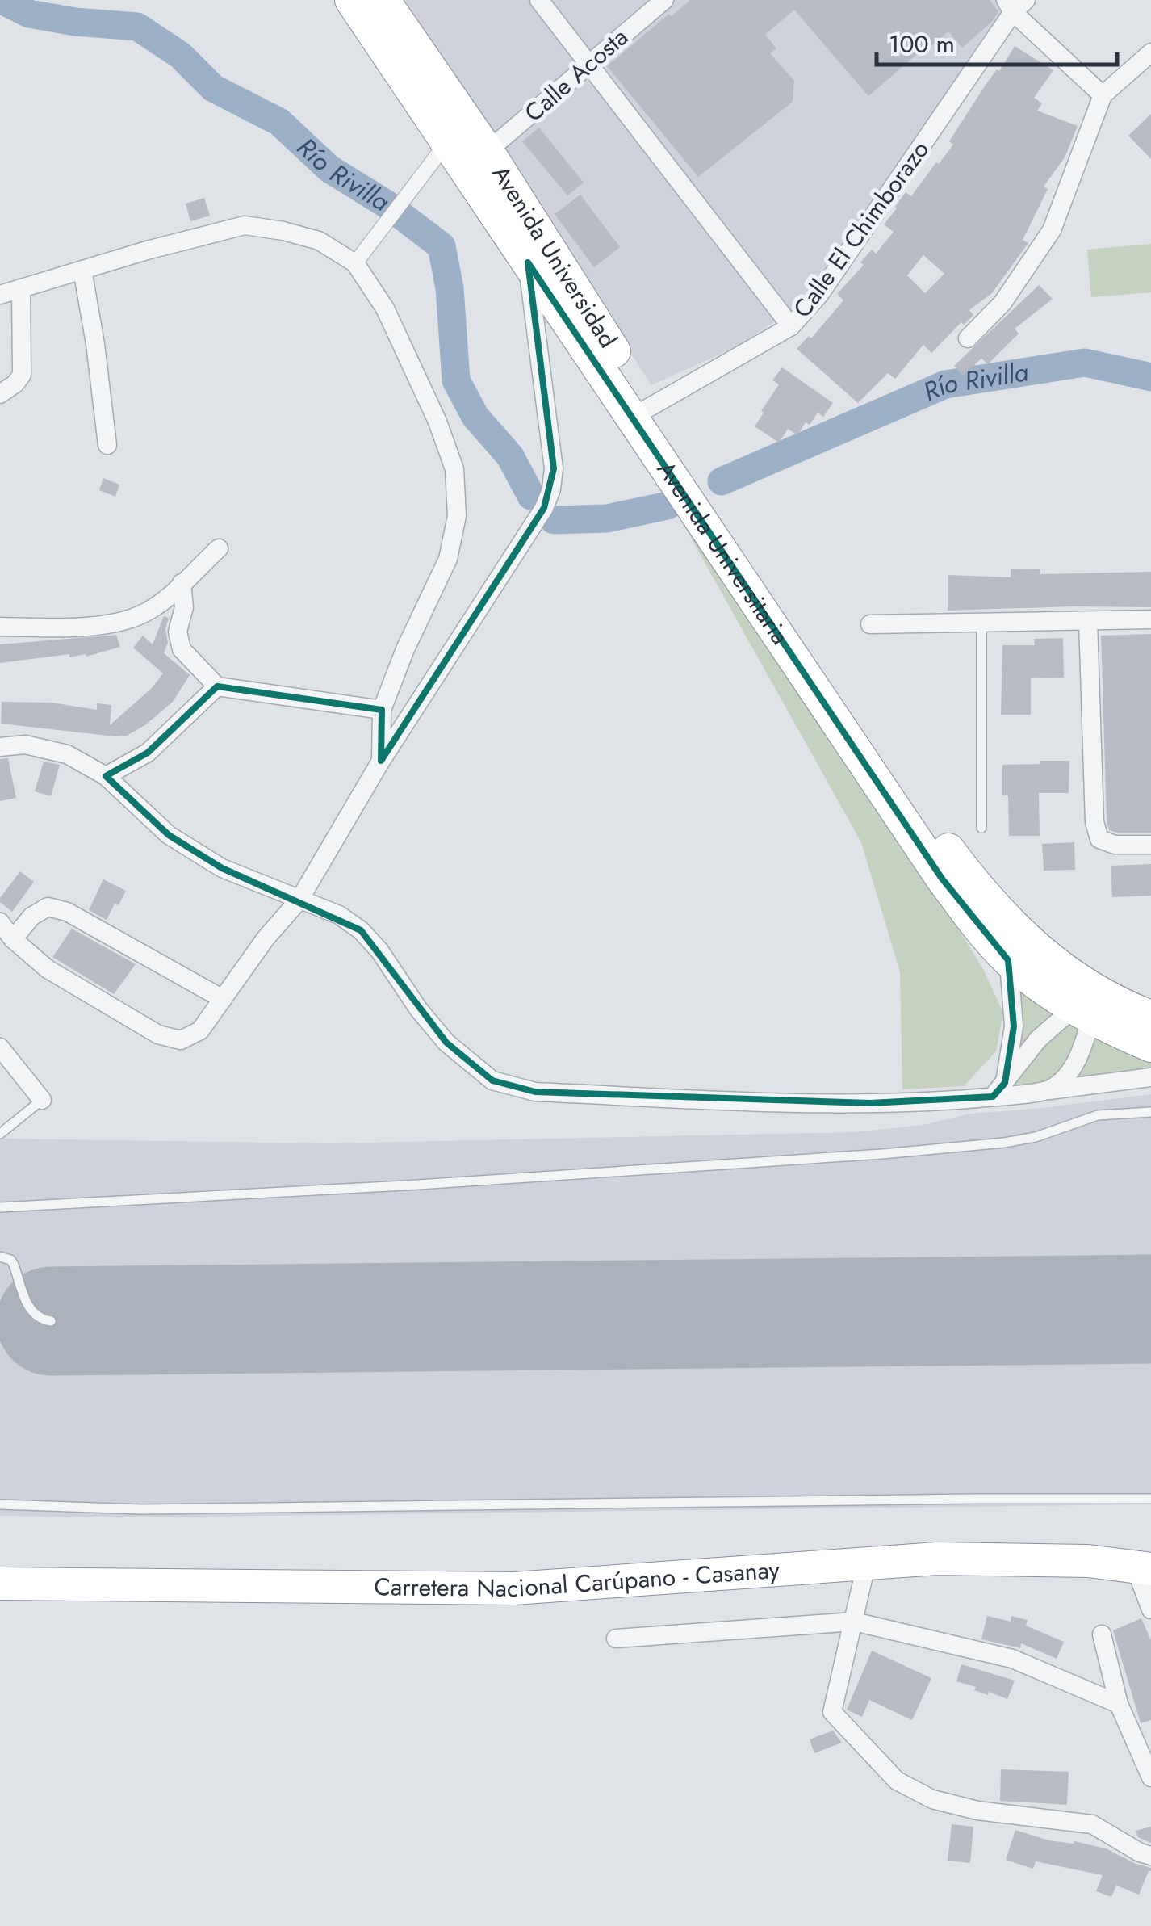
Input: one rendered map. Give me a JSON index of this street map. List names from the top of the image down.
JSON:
{
  "streets": {
    "highway": ["Avenida Universidad", "Avenida Universitaria", "Carretera Nacional Carúpano - Casanay"],
    "street": ["Calle Acosta", "Calle El Chimborazo"]
  },
  "crossings": [
    ["Calle Acosta", "Avenida Universidad"],
    ["Calle El Chimborazo", "Avenida Universidad"],
    ["Calle El Chimborazo", "Avenida Universitaria"],
    ["Avenida Universidad", "Avenida Universitaria"]
  ],
  "water": ["Río Rivilla"],
  "scale_bar": "100 m"
}
